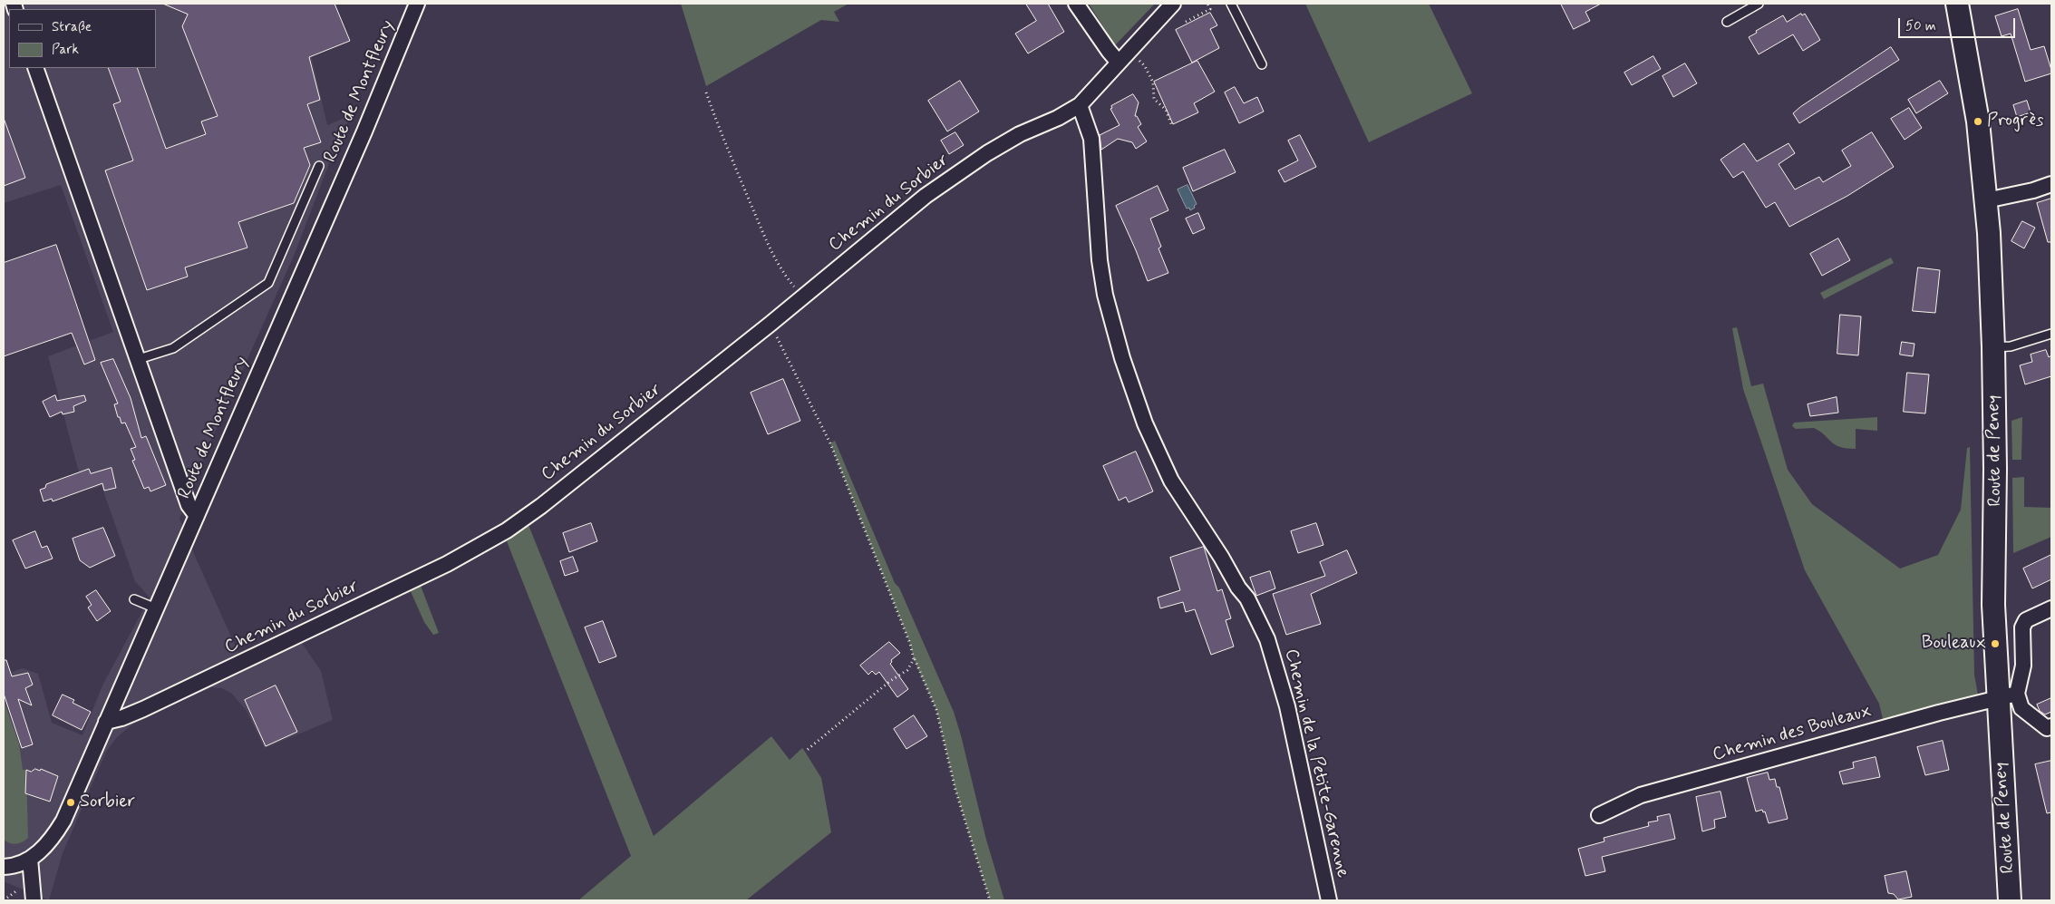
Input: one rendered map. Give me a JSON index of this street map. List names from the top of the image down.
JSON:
{
  "streets": {
    "main road": ["Route de Peney"],
    "street": [
      "Route de Montfleury",
      "Chemin du Sorbier",
      "Chemin des Bouleaux",
      "Chemin de la Petite-Garenne"
    ]
  },
  "crossings": [
    ["Route de Montfleury", "Chemin du Sorbier"],
    ["Chemin du Sorbier", "Chemin de la Petite-Garenne"],
    ["Route de Peney", "Chemin des Bouleaux"]
  ],
  "places": ["Progrès", "Bouleaux", "Sorbier"],
  "legend": ["Straße", "Park"],
  "scale_bar": "50 m"
}
